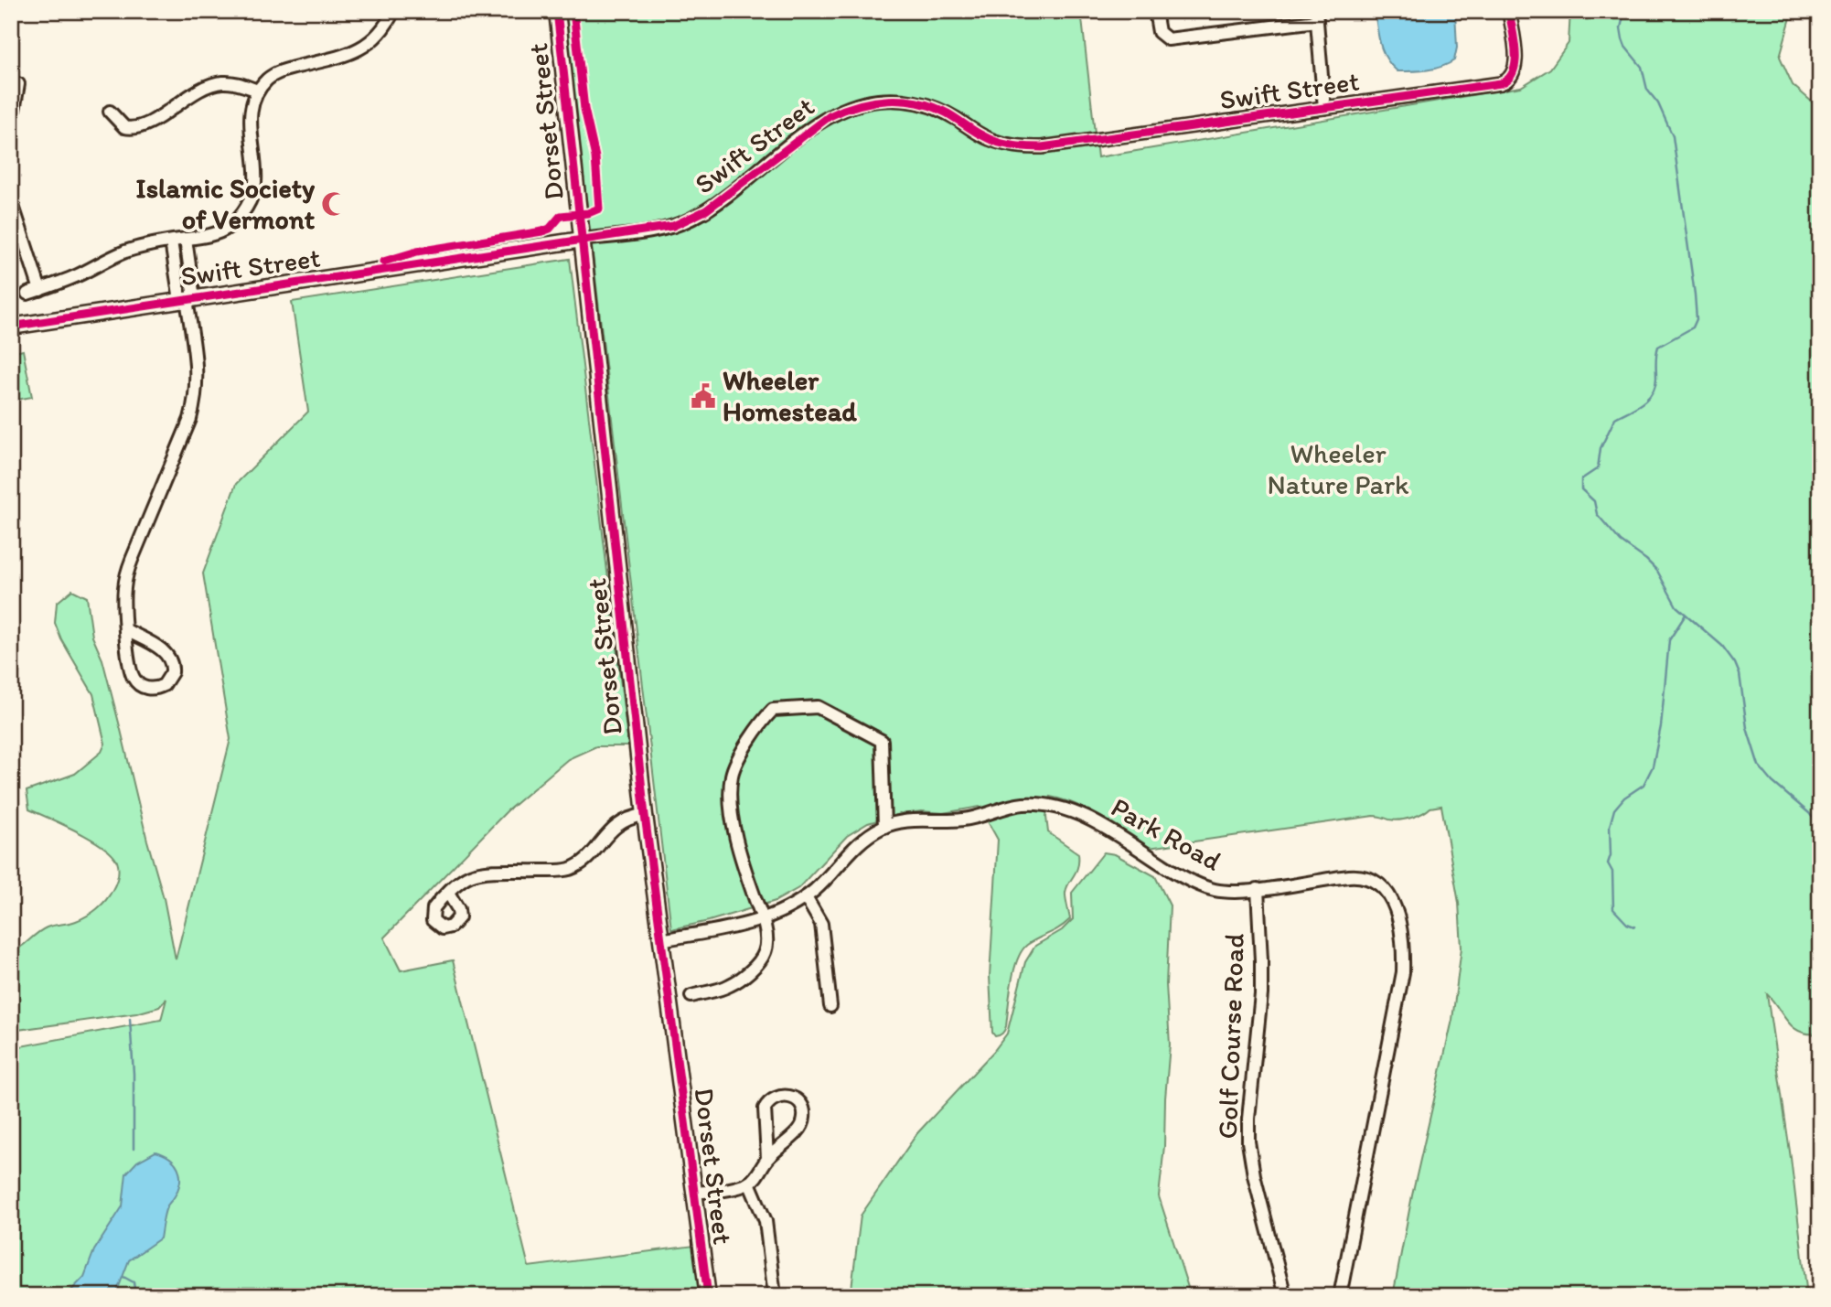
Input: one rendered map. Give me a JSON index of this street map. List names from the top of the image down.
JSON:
{
  "streets": {
    "street": [
      "Swift Street",
      "Dorset Street",
      "Park Road",
      "Golf Course Road"
    ]
  },
  "crossings": [
    ["Swift Street", "Dorset Street"],
    ["Dorset Street", "Park Road"],
    ["Park Road", "Golf Course Road"]
  ],
  "parks": ["Wheeler Nature Park"],
  "places": {
    "mosque": ["Islamic Society of Vermont"],
    "public building": ["Wheeler Homestead"]
  }
}
